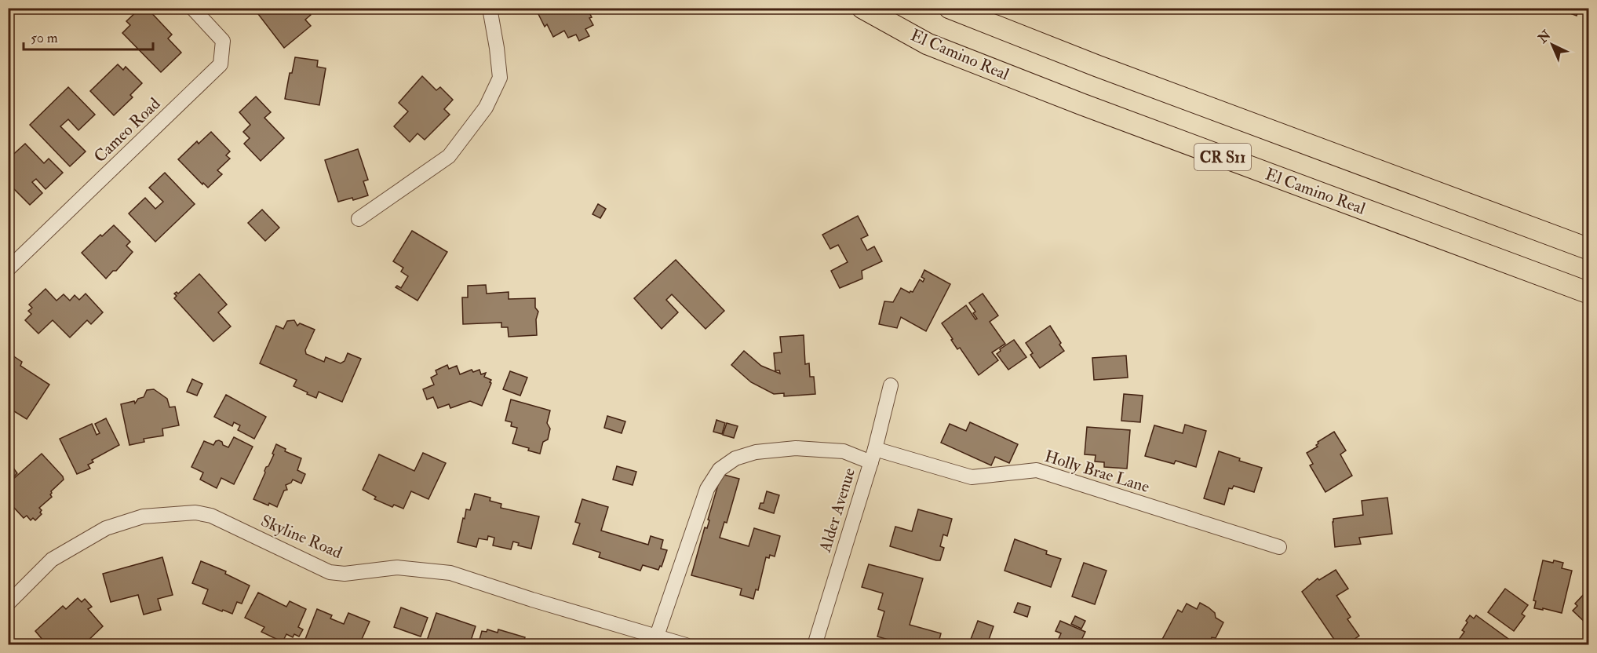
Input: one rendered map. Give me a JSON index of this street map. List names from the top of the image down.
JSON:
{
  "streets": {
    "main road": ["El Camino Real", "CR S11"],
    "street": [
      "Cameo Road",
      "Holly Brae Lane",
      "Alder Avenue",
      "Skyline Road"
    ]
  },
  "crossings": [
    ["Holly Brae Lane", "Alder Avenue"],
    ["Holly Brae Lane", "Skyline Road"]
  ],
  "scale_bar": "50 m",
  "north": "top left"
}
